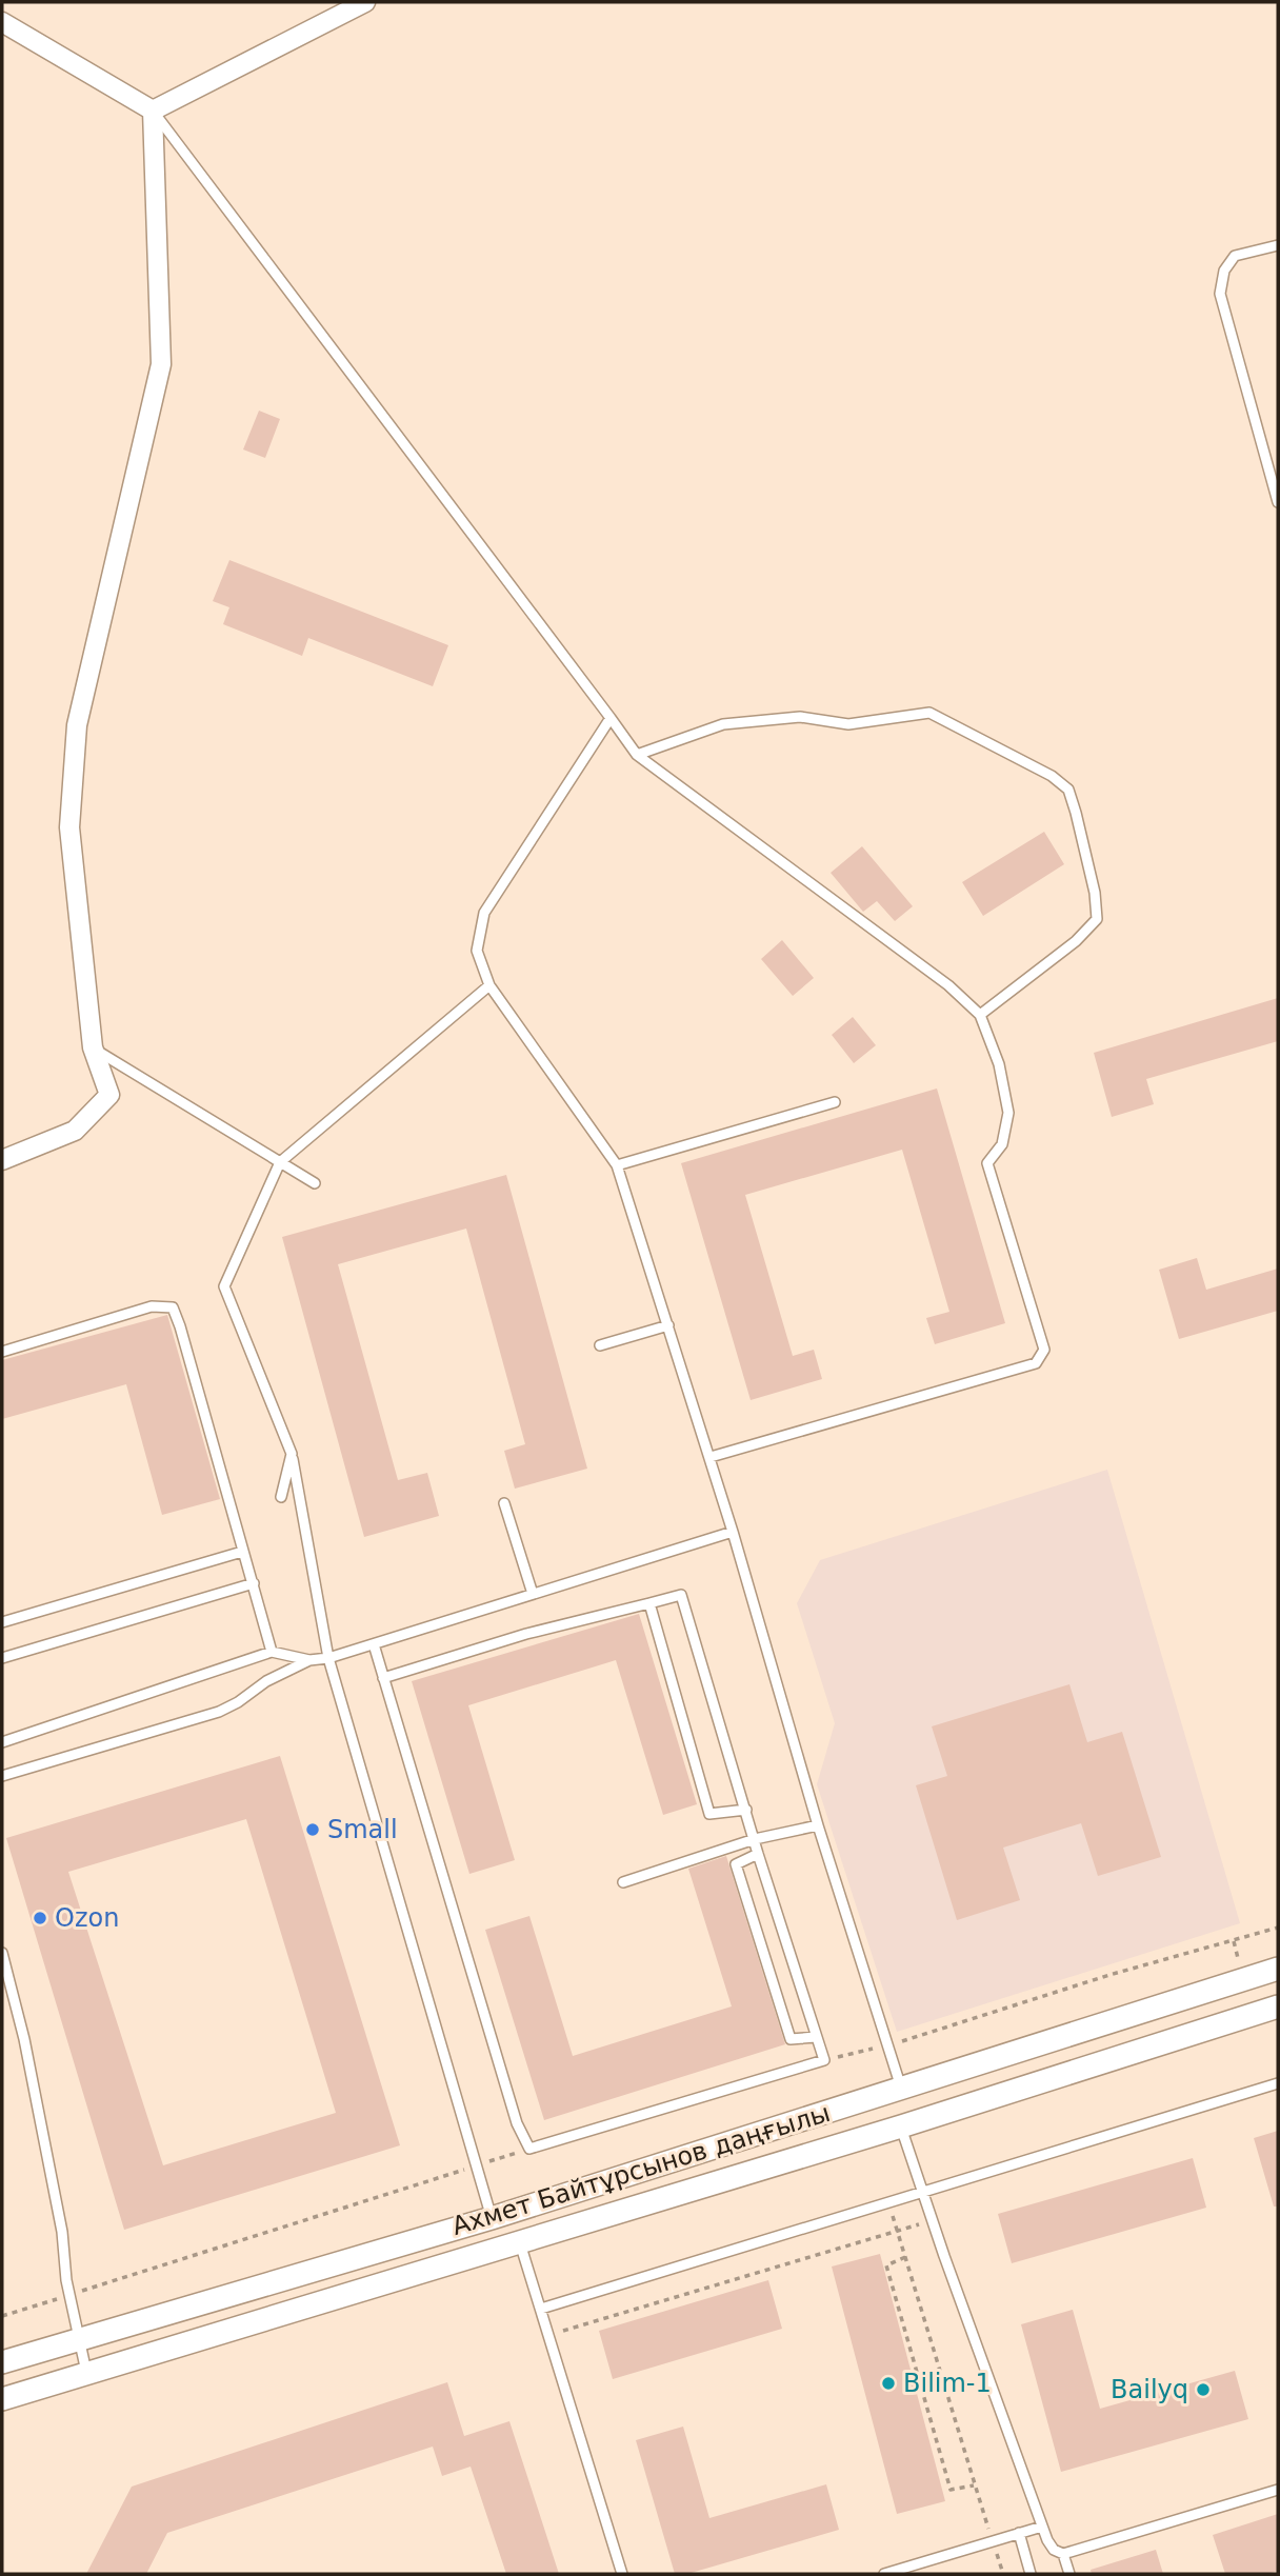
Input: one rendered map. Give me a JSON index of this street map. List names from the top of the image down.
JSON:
{
  "streets": {
    "street": ["Ахмет Байтұрсынов даңғылы"]
  },
  "places": [
    "Small",
    "Ozon",
    "Bilim-1",
    "Bailyq"
  ]
}
